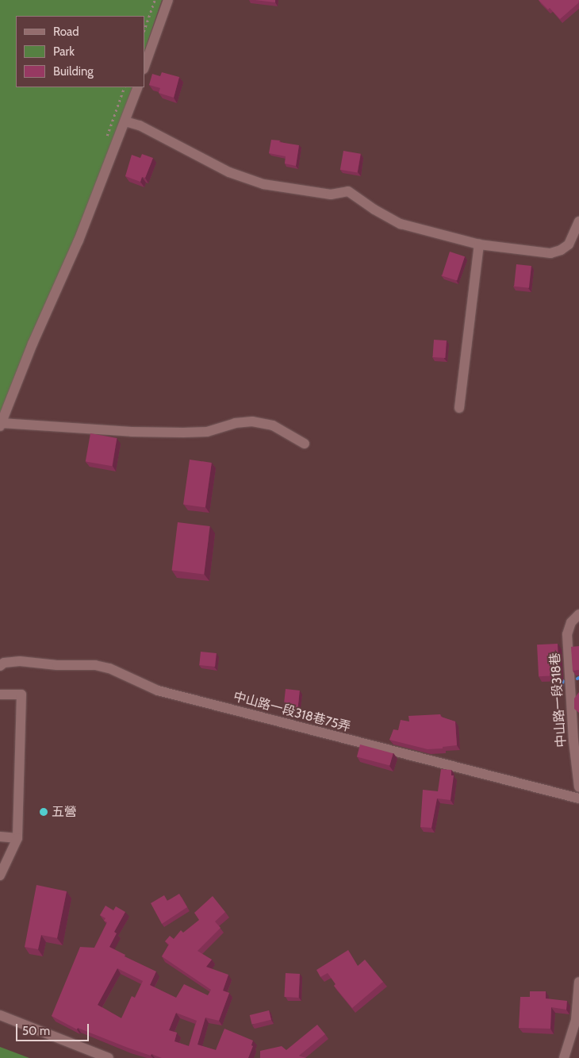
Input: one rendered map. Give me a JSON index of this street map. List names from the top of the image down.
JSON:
{
  "streets": {
    "street": ["中山路一段318巷", "中山路一段318巷75弄"]
  },
  "places": ["五營"],
  "legend": ["Road", "Park", "Building"],
  "scale_bar": "50 m"
}
